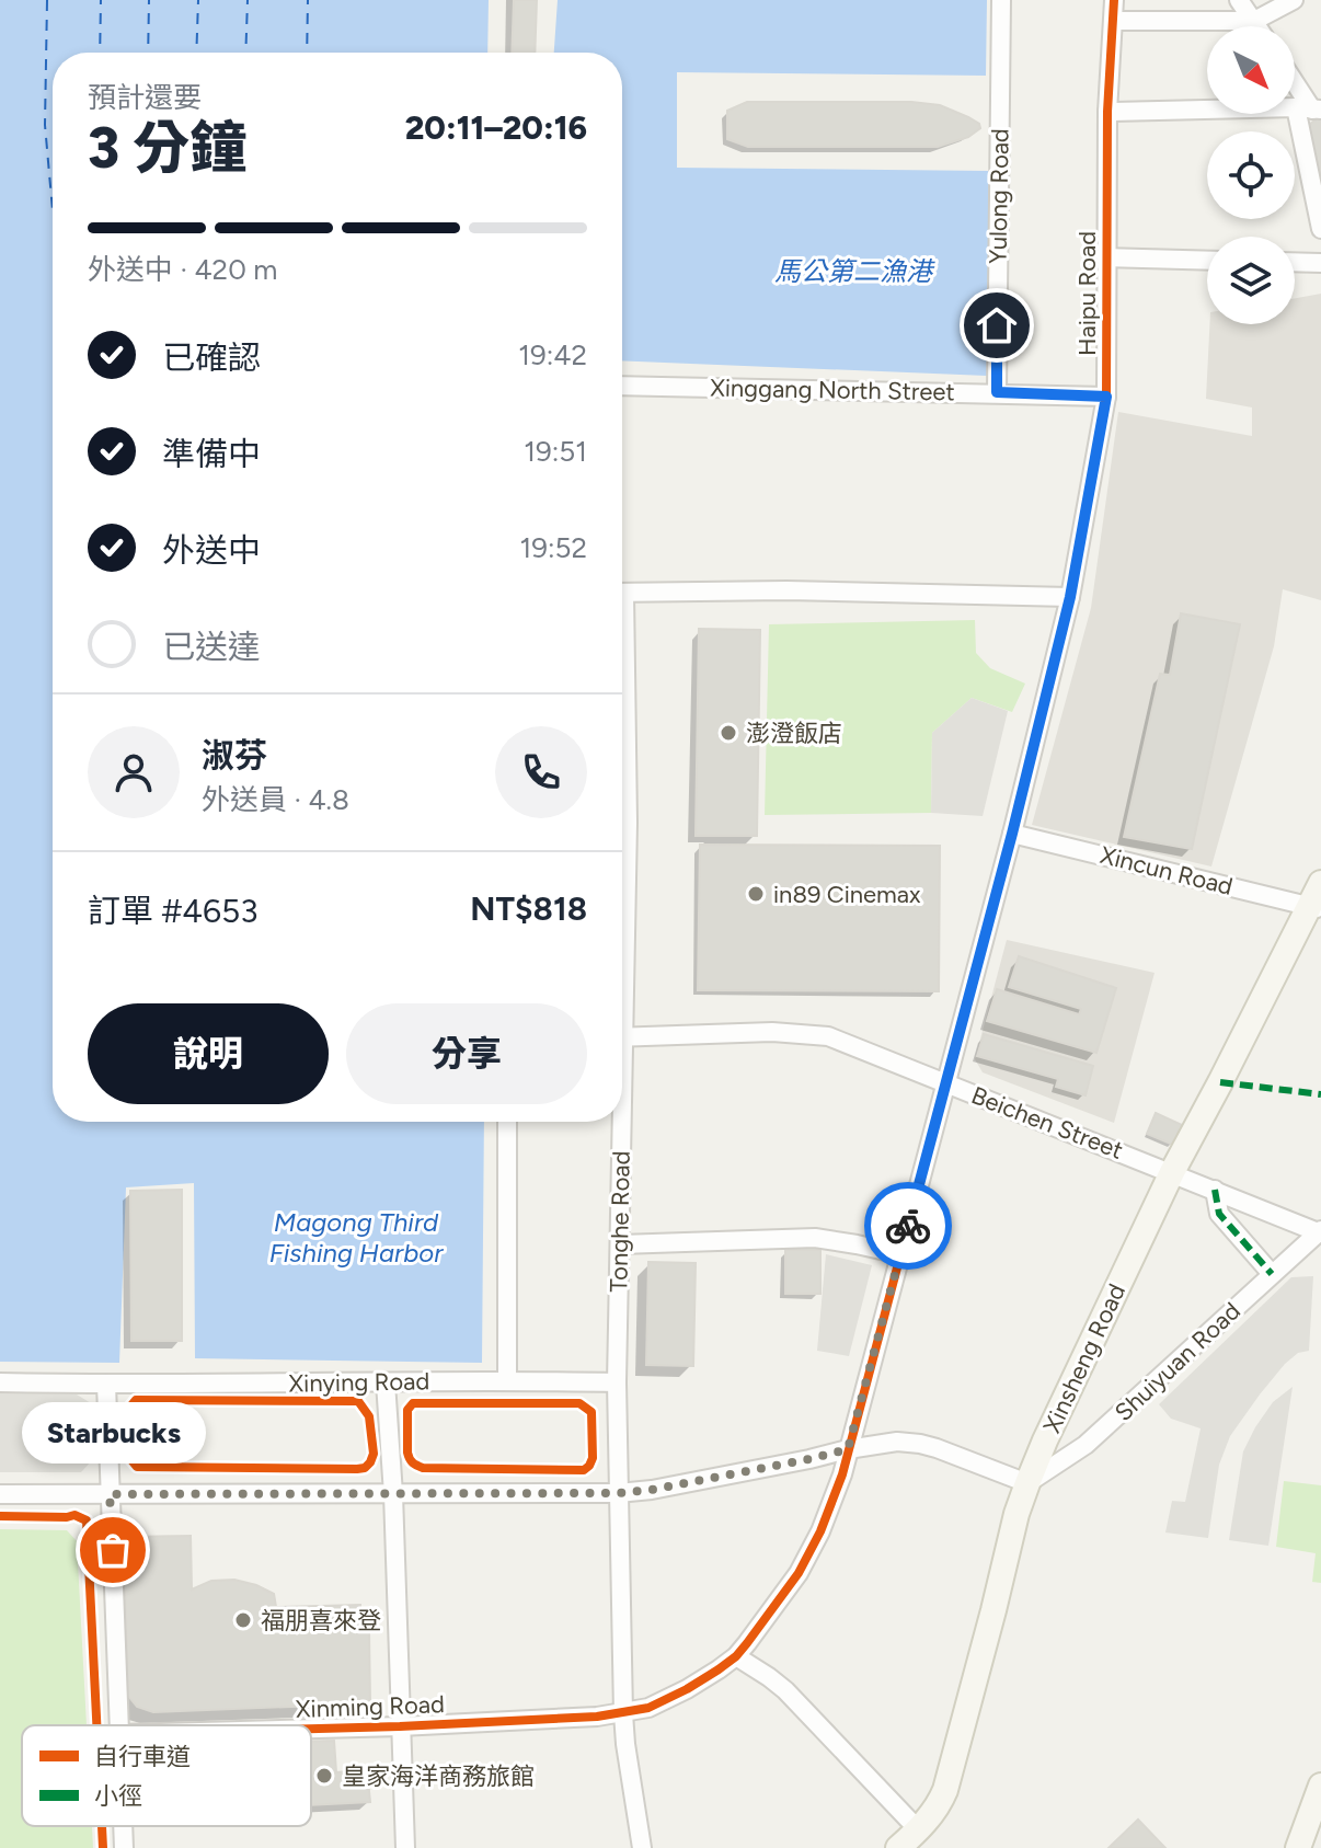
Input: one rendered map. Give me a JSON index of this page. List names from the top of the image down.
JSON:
{
  "streets": {
    "main road": ["Xinsheng Road"],
    "street": [
      "Yulong Road",
      "Haipu Road",
      "Xinggang North Street",
      "Xincun Road",
      "Beichen Street",
      "Tonghe Road",
      "Shuiyuan Road",
      "Xinying Road",
      "Xinming Road"
    ]
  },
  "crossings": [
    ["Yulong Road", "Xinggang North Street"],
    ["Haipu Road", "Xinggang North Street"],
    ["Haipu Road", "Xincun Road"],
    ["Haipu Road", "Beichen Street"],
    ["Haipu Road", "Xinming Road"],
    ["Xincun Road", "Xinsheng Road"],
    ["Beichen Street", "Xinsheng Road"],
    ["Beichen Street", "Shuiyuan Road"],
    ["Tonghe Road", "Xinying Road"],
    ["Tonghe Road", "Xinming Road"],
    ["Xinsheng Road", "Shuiyuan Road"]
  ],
  "water": ["馬公第二漁港", "Magong Third Fishing Harbor"],
  "places": [
    "澎澄飯店",
    "in89 Cinemax",
    "Starbucks",
    "福朋喜來登",
    "皇家海洋商務旅館"
  ],
  "legend": ["自行車道", "小徑"],
  "north": "bottom right",
  "page": {
    "heading": ["3 分鐘", "預計還要", "20:11–20:16"],
    "panel": [
      "淑芬",
      "外送員 · 4.8",
      "訂單 #4653",
      "NT$818"
    ],
    "bar": "外送中 · 420 m",
    "list": [
      ["已確認", "19:42"],
      ["準備中", "19:51"],
      ["外送中", "19:52"],
      "已送達"
    ],
    "buttons": ["說明", "分享"],
    "bubble": "Starbucks"
  }
}
